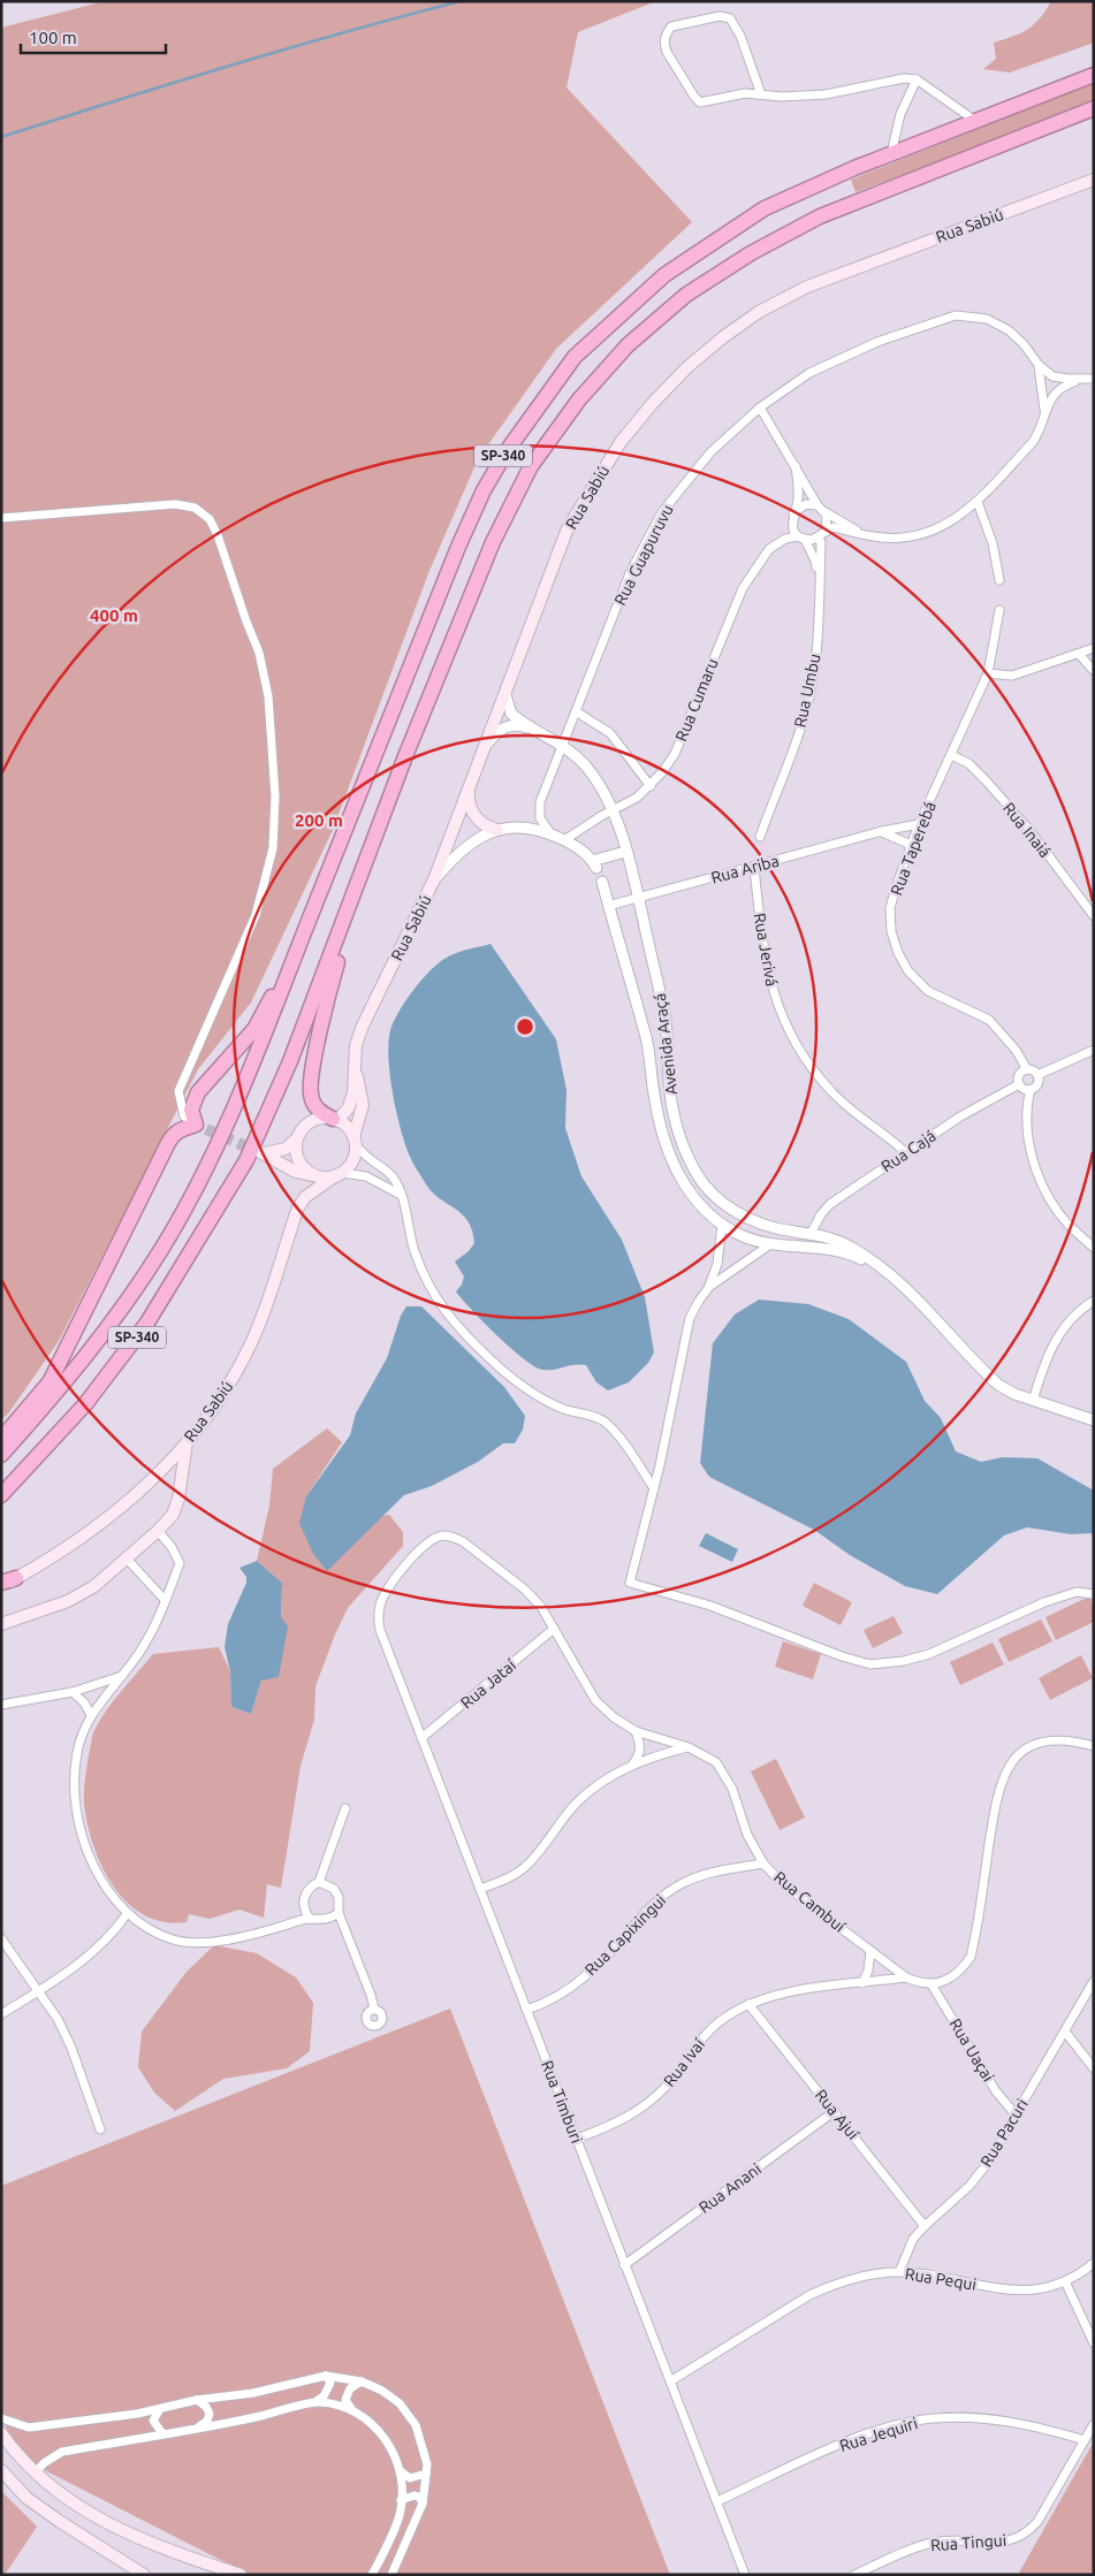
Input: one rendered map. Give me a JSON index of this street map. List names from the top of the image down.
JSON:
{
  "streets": {
    "highway": ["SP-340"],
    "main road": ["Rua Sabiú"],
    "street": [
      "Rua Guapuruvu",
      "Rua Umbu",
      "Rua Cumaru",
      "Rua Inaiá",
      "Rua Taperebá",
      "Rua Ariba",
      "Rua Jerivá",
      "Avenida Araçá",
      "Rua Cajá",
      "Rua Jataí",
      "Rua Cambuí",
      "Rua Capixingui",
      "Rua Uaçai",
      "Rua Ivaí",
      "Rua Timburi",
      "Rua Ajuí",
      "Rua Pacuri",
      "Rua Anani",
      "Rua Pequi",
      "Rua Jequiri",
      "Rua Tingui"
    ]
  },
  "crossings": [
    ["Rua Guapuruvu", "Avenida Araçá"],
    ["Rua Umbu", "Rua Cumaru"],
    ["Rua Cumaru", "Avenida Araçá"],
    ["Rua Inaiá", "Rua Taperebá"],
    ["Rua Taperebá", "Rua Ariba"],
    ["Rua Taperebá", "Rua Cajá"],
    ["Rua Ariba", "Rua Jerivá"],
    ["Rua Ariba", "Avenida Araçá"],
    ["Rua Jerivá", "Rua Cajá"],
    ["Avenida Araçá", "Rua Cajá"],
    ["Rua Jataí", "Rua Cambuí"],
    ["Rua Jataí", "Rua Timburi"],
    ["Rua Cambuí", "Rua Capixingui"],
    ["Rua Cambuí", "Rua Uaçai"],
    ["Rua Cambuí", "Rua Ivaí"],
    ["Rua Cambuí", "Rua Timburi"],
    ["Rua Capixingui", "Rua Timburi"],
    ["Rua Uaçai", "Rua Pacuri"],
    ["Rua Ivaí", "Rua Timburi"],
    ["Rua Ivaí", "Rua Ajuí"],
    ["Rua Timburi", "Rua Anani"],
    ["Rua Timburi", "Rua Pequi"],
    ["Rua Timburi", "Rua Jequiri"],
    ["Rua Ajuí", "Rua Pacuri"],
    ["Rua Ajuí", "Rua Anani"],
    ["Rua Pacuri", "Rua Pequi"],
    ["Rua Jequiri", "Rua Tingui"]
  ],
  "scale_bar": "100 m",
  "rings": ["400 m", "200 m"]
}
